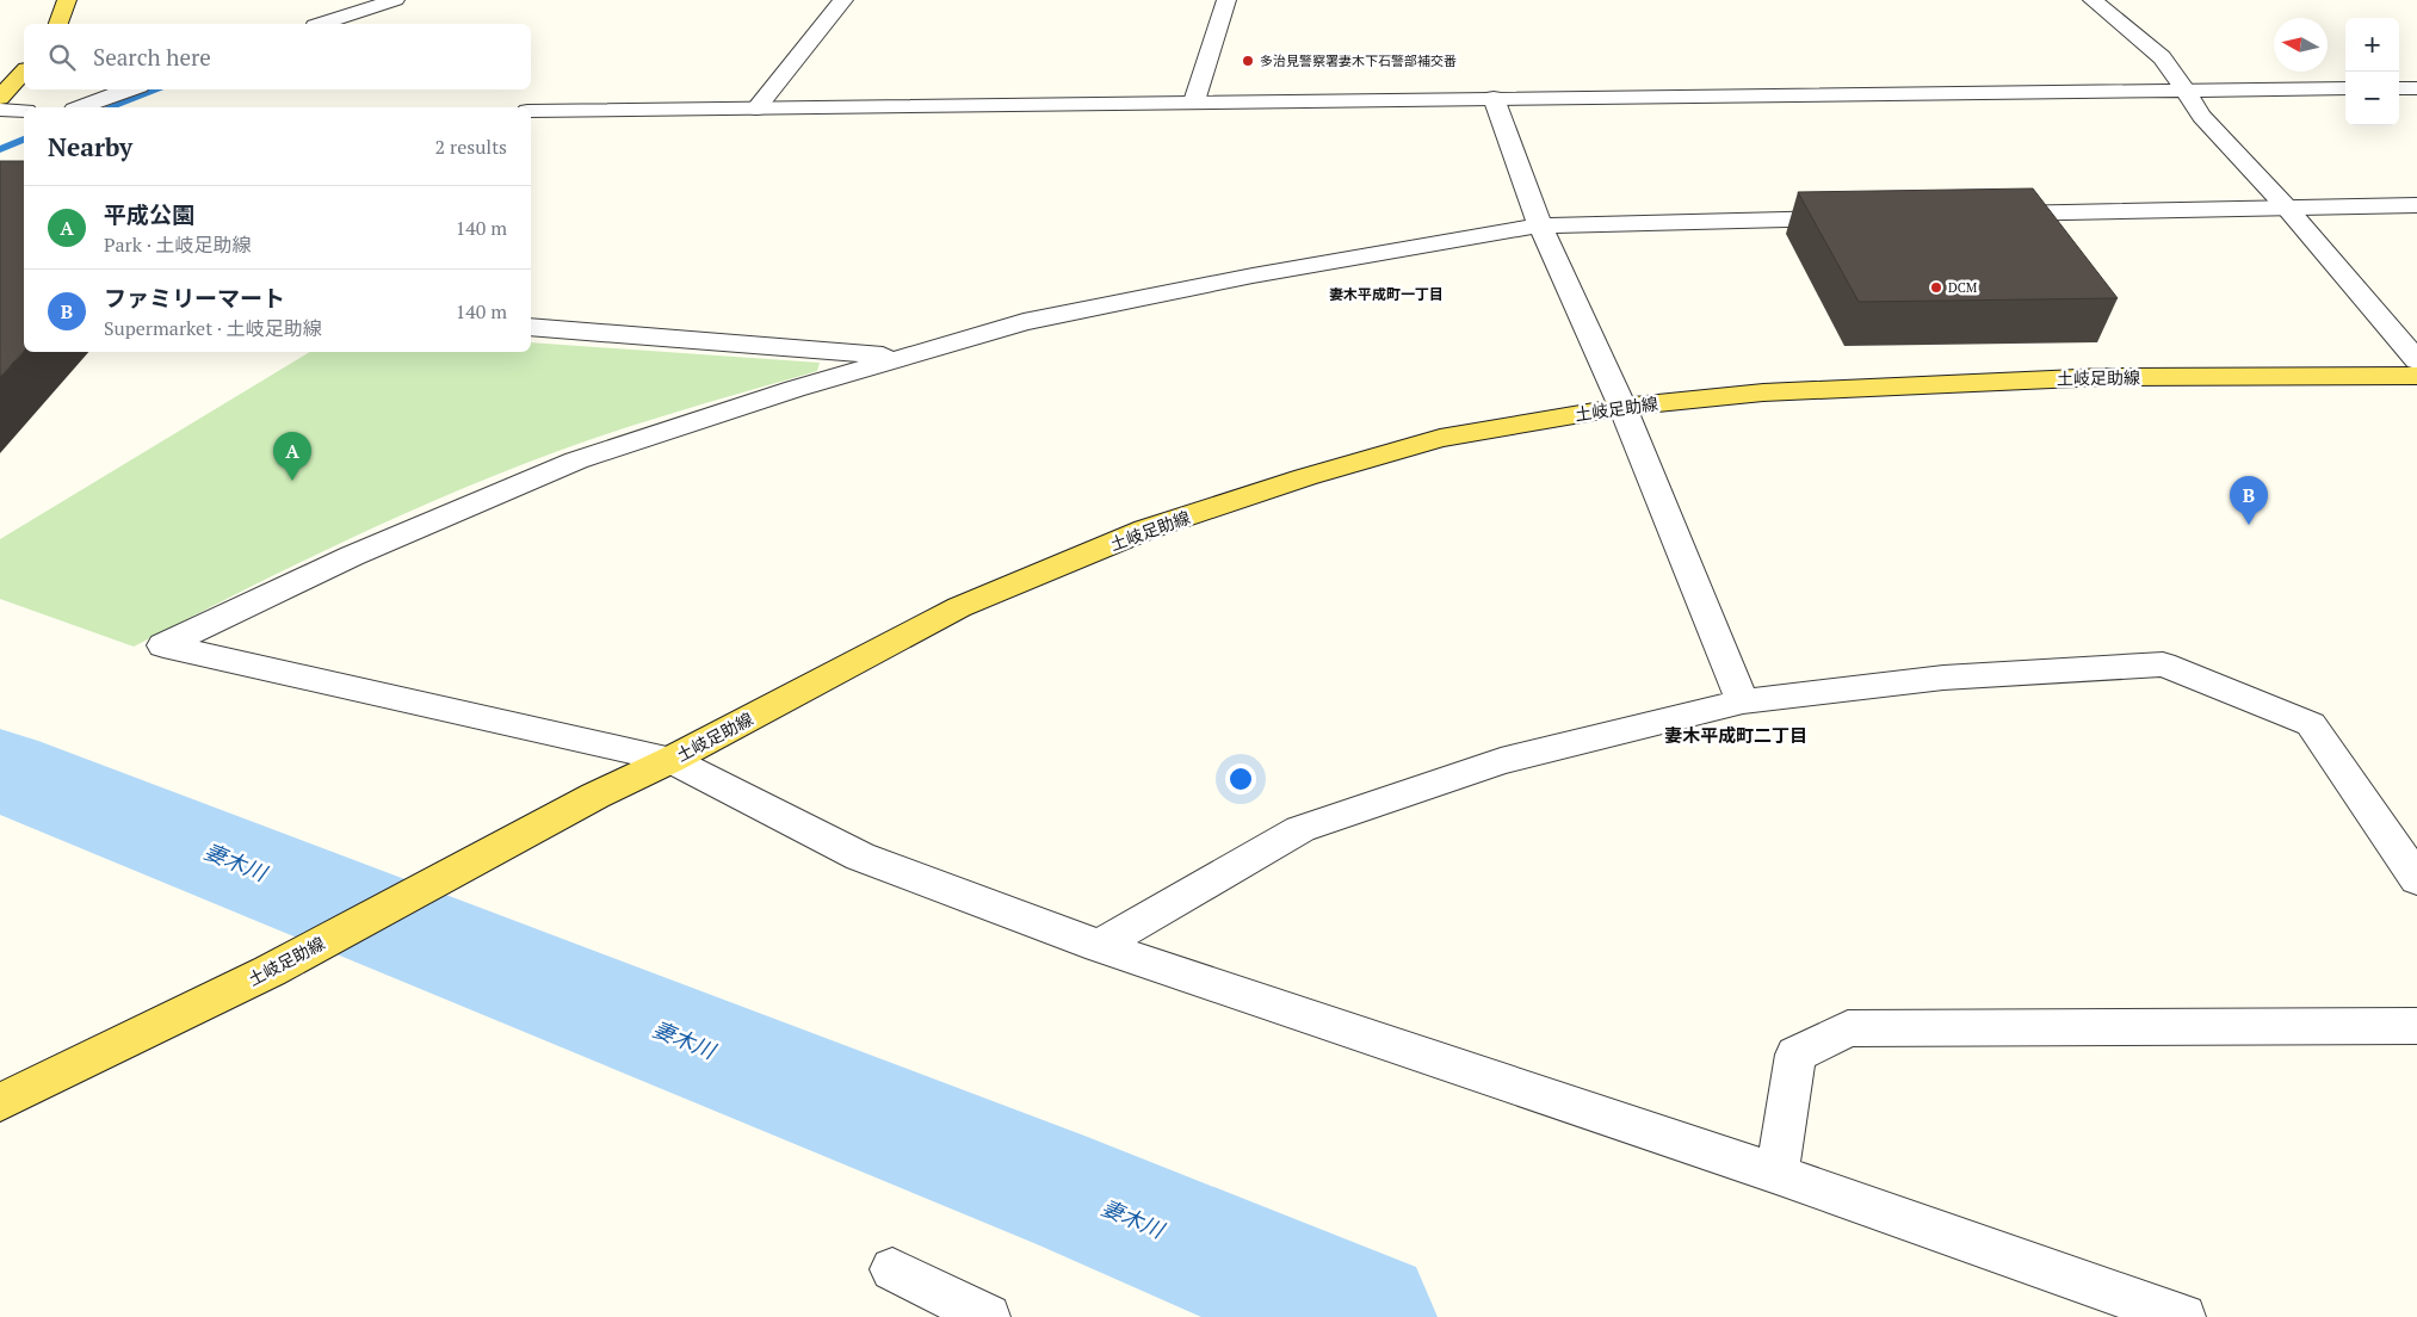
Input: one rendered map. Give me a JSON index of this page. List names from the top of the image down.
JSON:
{
  "streets": {
    "main road": ["土岐足助線"]
  },
  "districts": ["妻木平成町一丁目", "妻木平成町二丁目"],
  "water": ["妻木川"],
  "places": ["多治見警察署妻木下石警部補交番", "DCM"],
  "north": "left",
  "page": {
    "map_buttons": ["+", "−"],
    "search": "Search here",
    "heading": ["Nearby", "2 results"],
    "list": [
      {
        "mark": "A",
        "name": "平成公園",
        "note": "Park · 土岐足助線",
        "value": "140 m"
      },
      {
        "mark": "B",
        "name": "ファミリーマート",
        "note": "Supermarket · 土岐足助線",
        "value": "140 m"
      }
    ],
    "pins": ["A", "B"]
  }
}
